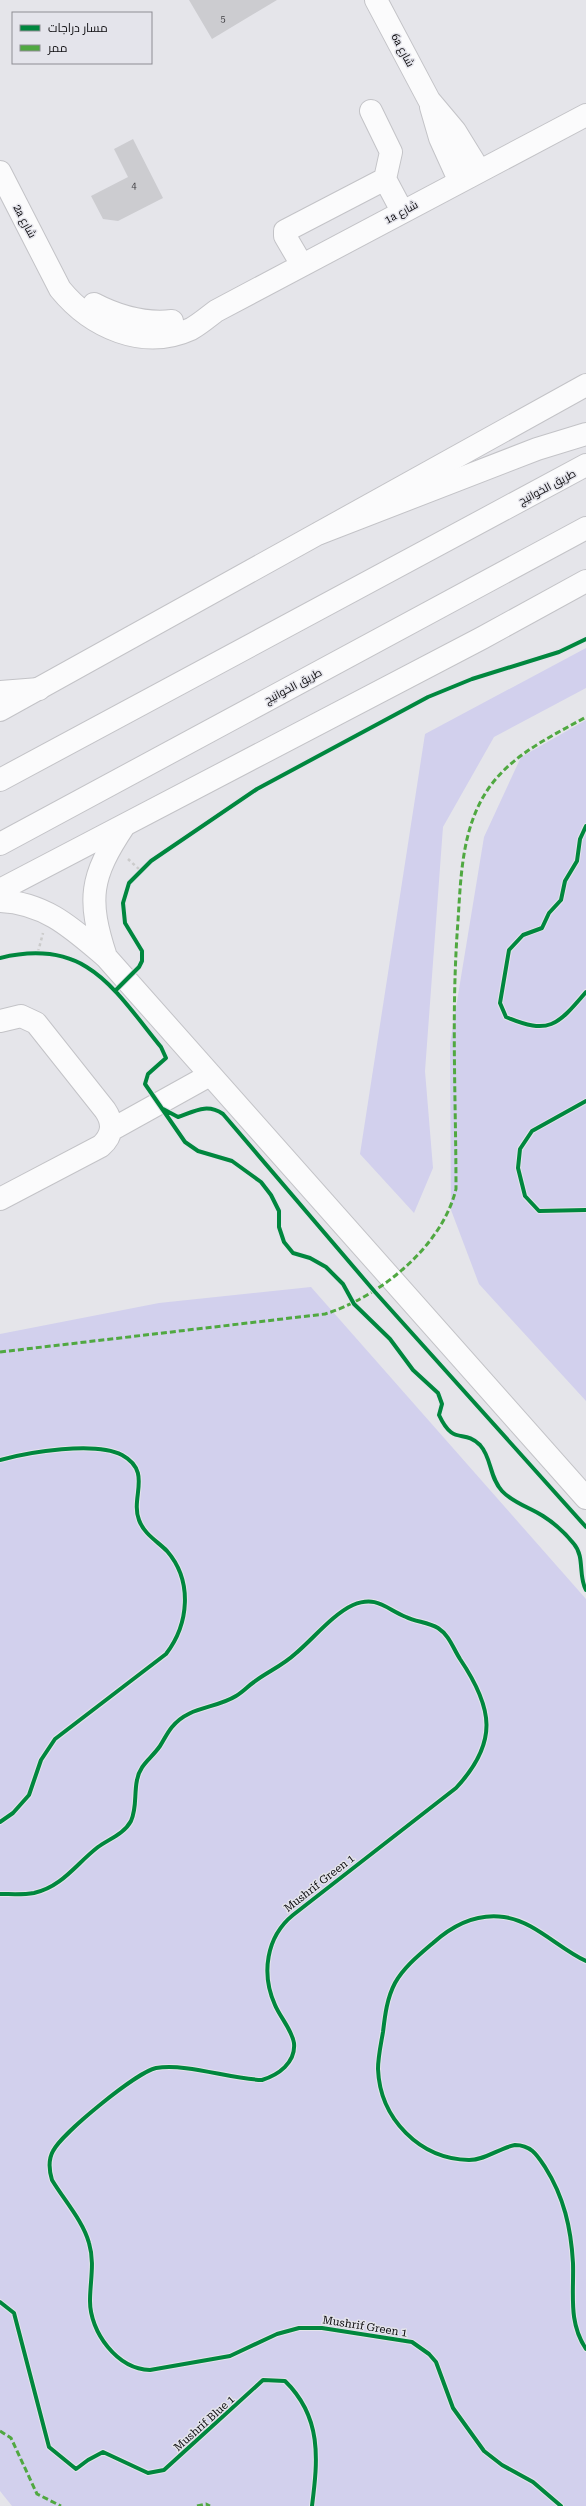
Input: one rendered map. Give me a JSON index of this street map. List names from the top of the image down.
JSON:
{
  "streets": {
    "main road": [
      "6a شارع",
      "1a شارع",
      "2a شارع",
      "طريق الخوانيج"
    ],
    "cycle path": ["Mushrif Green 1", "Mushrif Blue 1"]
  },
  "crossings": [
    ["6a شارع", "1a شارع"],
    ["1a شارع", "2a شارع"]
  ],
  "house_numbers": ["5", "4"],
  "legend": ["مسار دراجات", "ممر"]
}
